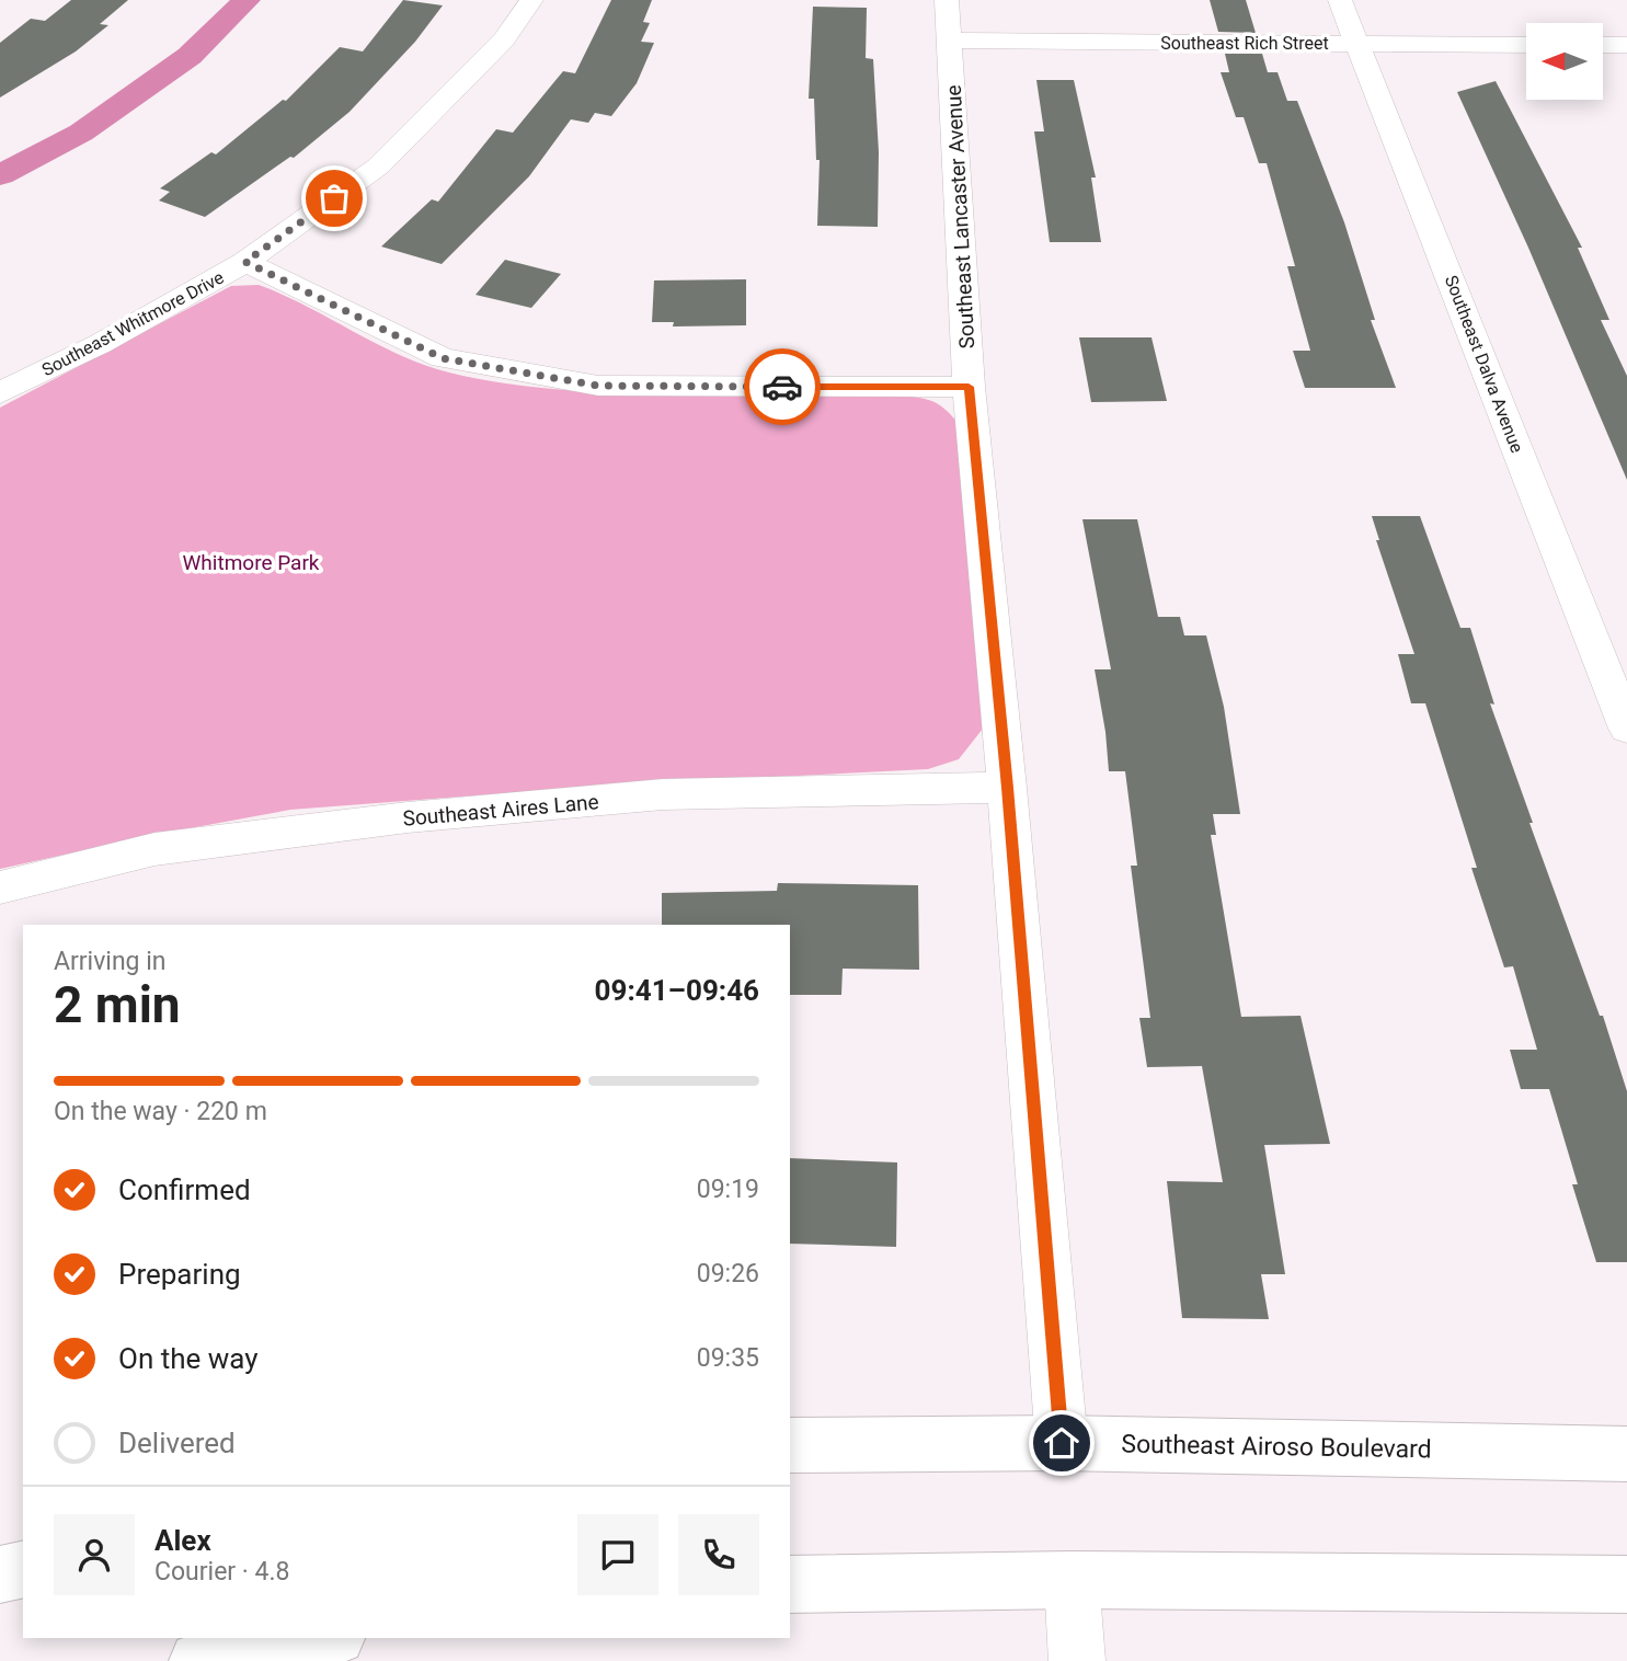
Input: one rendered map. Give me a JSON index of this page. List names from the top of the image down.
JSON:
{
  "streets": {
    "main road": ["Southeast Airoso Boulevard"],
    "street": [
      "Southeast Rich Street",
      "Southeast Lancaster Avenue",
      "Southeast Whitmore Drive",
      "Southeast Dalva Avenue",
      "Southeast Aires Lane"
    ]
  },
  "crossings": [
    ["Southeast Rich Street", "Southeast Lancaster Avenue"],
    ["Southeast Rich Street", "Southeast Dalva Avenue"],
    ["Southeast Lancaster Avenue", "Southeast Aires Lane"],
    ["Southeast Lancaster Avenue", "Southeast Airoso Boulevard"]
  ],
  "parks": ["Whitmore Park"],
  "north": "left",
  "page": {
    "heading": ["2 min", "Arriving in", "09:41–09:46"],
    "panel": ["Alex", "Courier · 4.8"],
    "bar": "On the way · 220 m",
    "list": [
      ["Confirmed", "09:19"],
      ["Preparing", "09:26"],
      ["On the way", "09:35"],
      "Delivered"
    ]
  }
}
